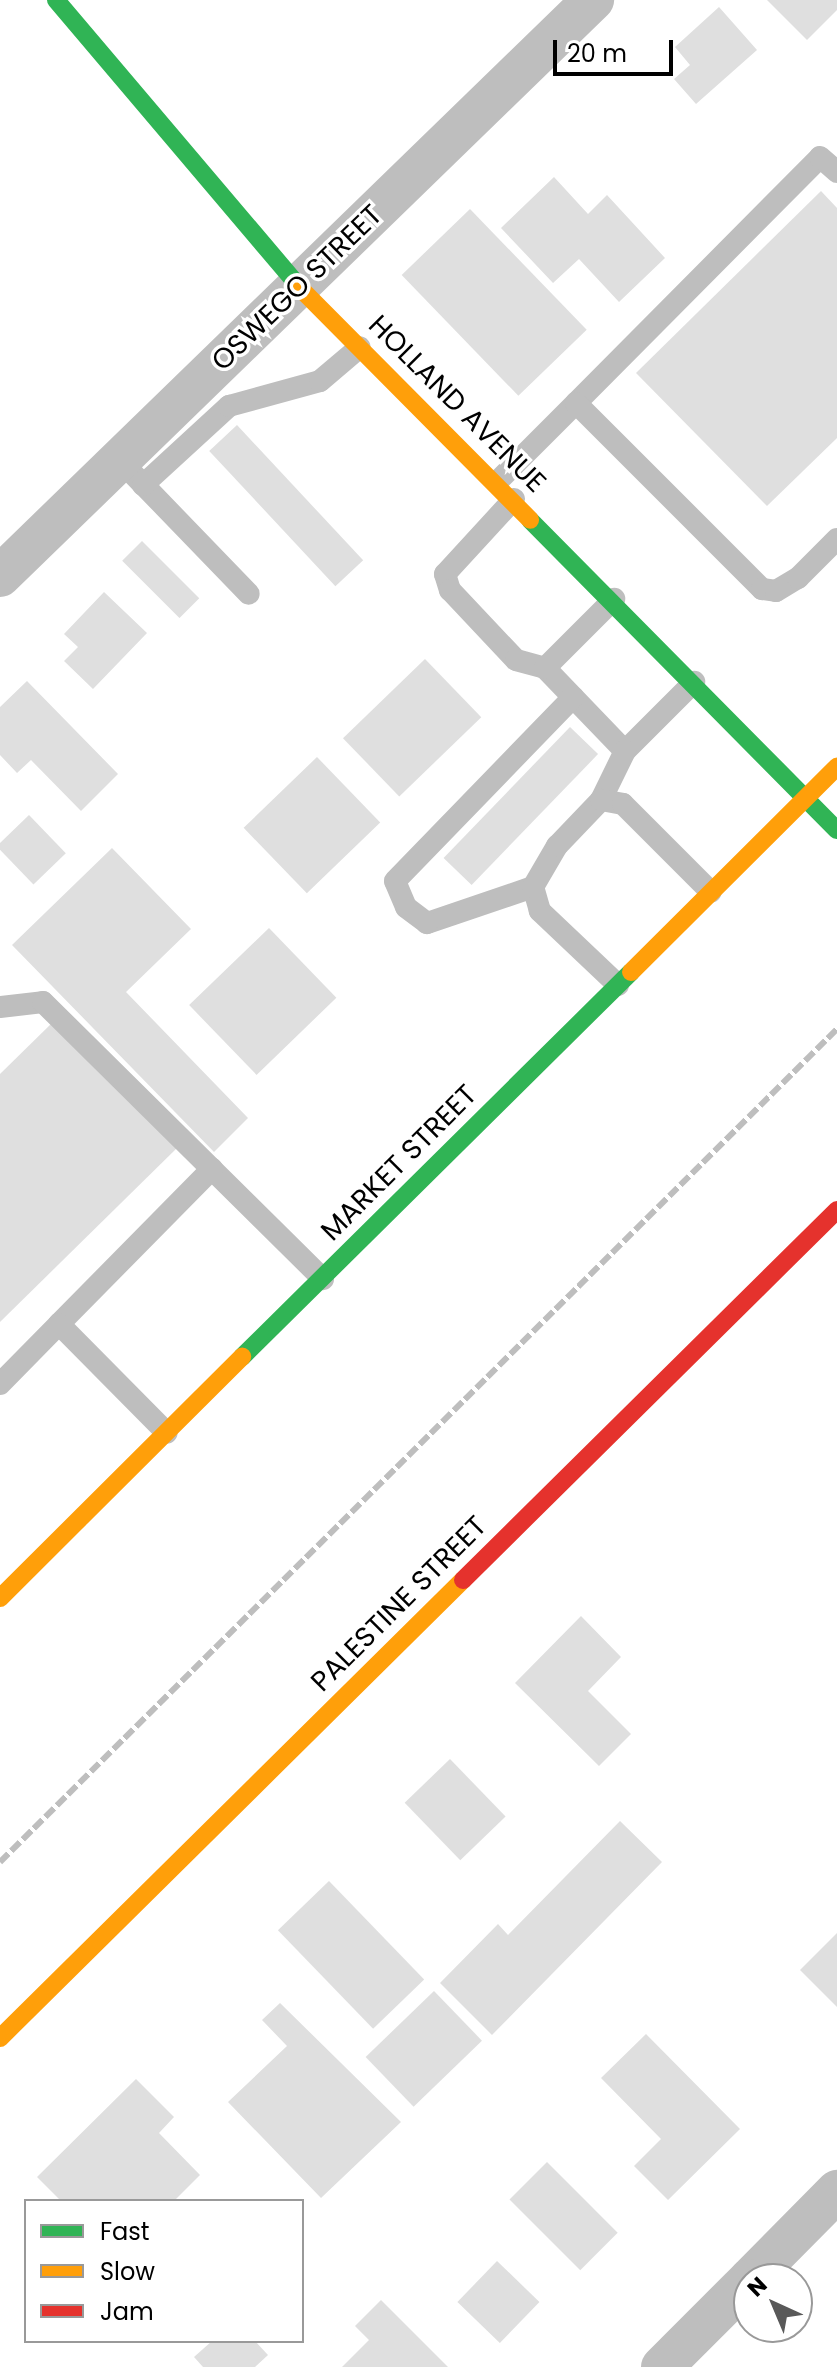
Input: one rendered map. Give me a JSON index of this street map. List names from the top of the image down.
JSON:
{
  "streets": {
    "main road": ["HOLLAND AVENUE", "MARKET STREET", "PALESTINE STREET"],
    "street": ["OSWEGO STREET"]
  },
  "crossings": [
    ["OSWEGO STREET", "HOLLAND AVENUE"],
    ["HOLLAND AVENUE", "MARKET STREET"]
  ],
  "legend": ["Fast", "Slow", "Jam"],
  "scale_bar": "20 m",
  "north": "top left"
}
